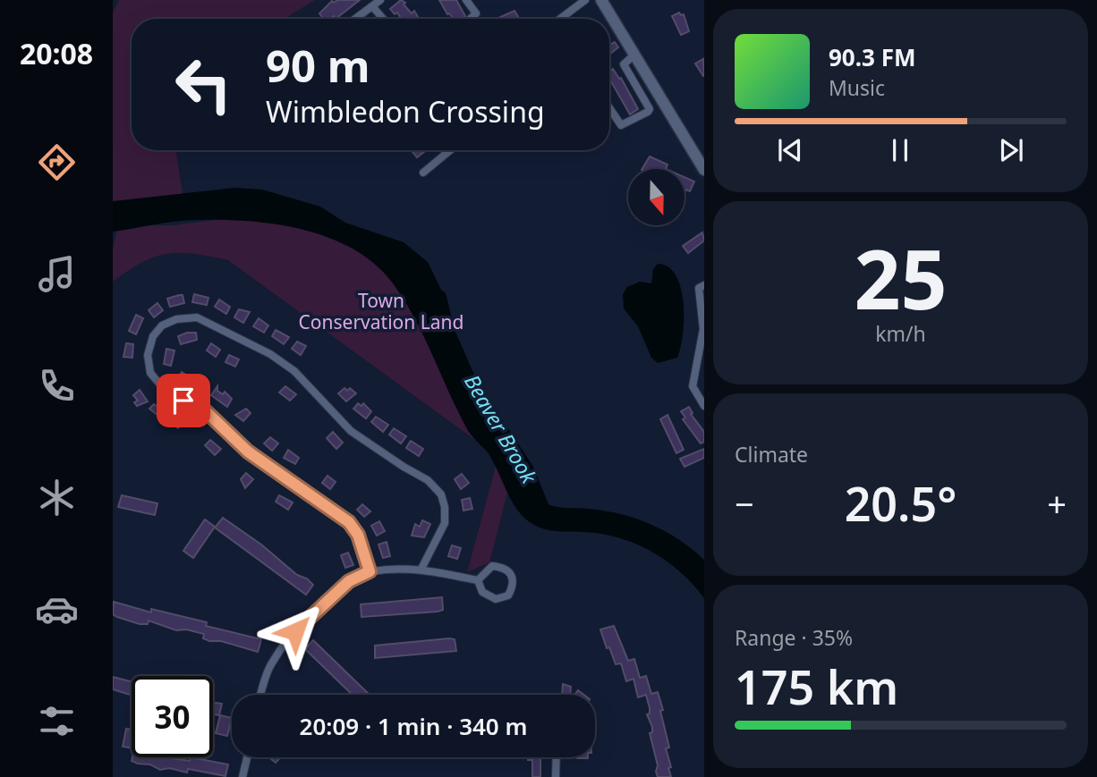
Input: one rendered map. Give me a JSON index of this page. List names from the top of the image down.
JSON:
{
  "water": ["Beaver Brook"],
  "parks": ["Town Conservation Land"],
  "north": "bottom",
  "page": {
    "tabs": "20:08",
    "turn": ["90 m", "Wimbledon Crossing"],
    "song": ["90.3 FM", "Music"],
    "tile": [
      ["25", "km/h"],
      "Climate",
      ["Range · 35%", "175 km"]
    ],
    "heat": ["−", "20.5°", "+"],
    "limit": "30",
    "trip": "20:09 · 1 min · 340 m"
  }
}
